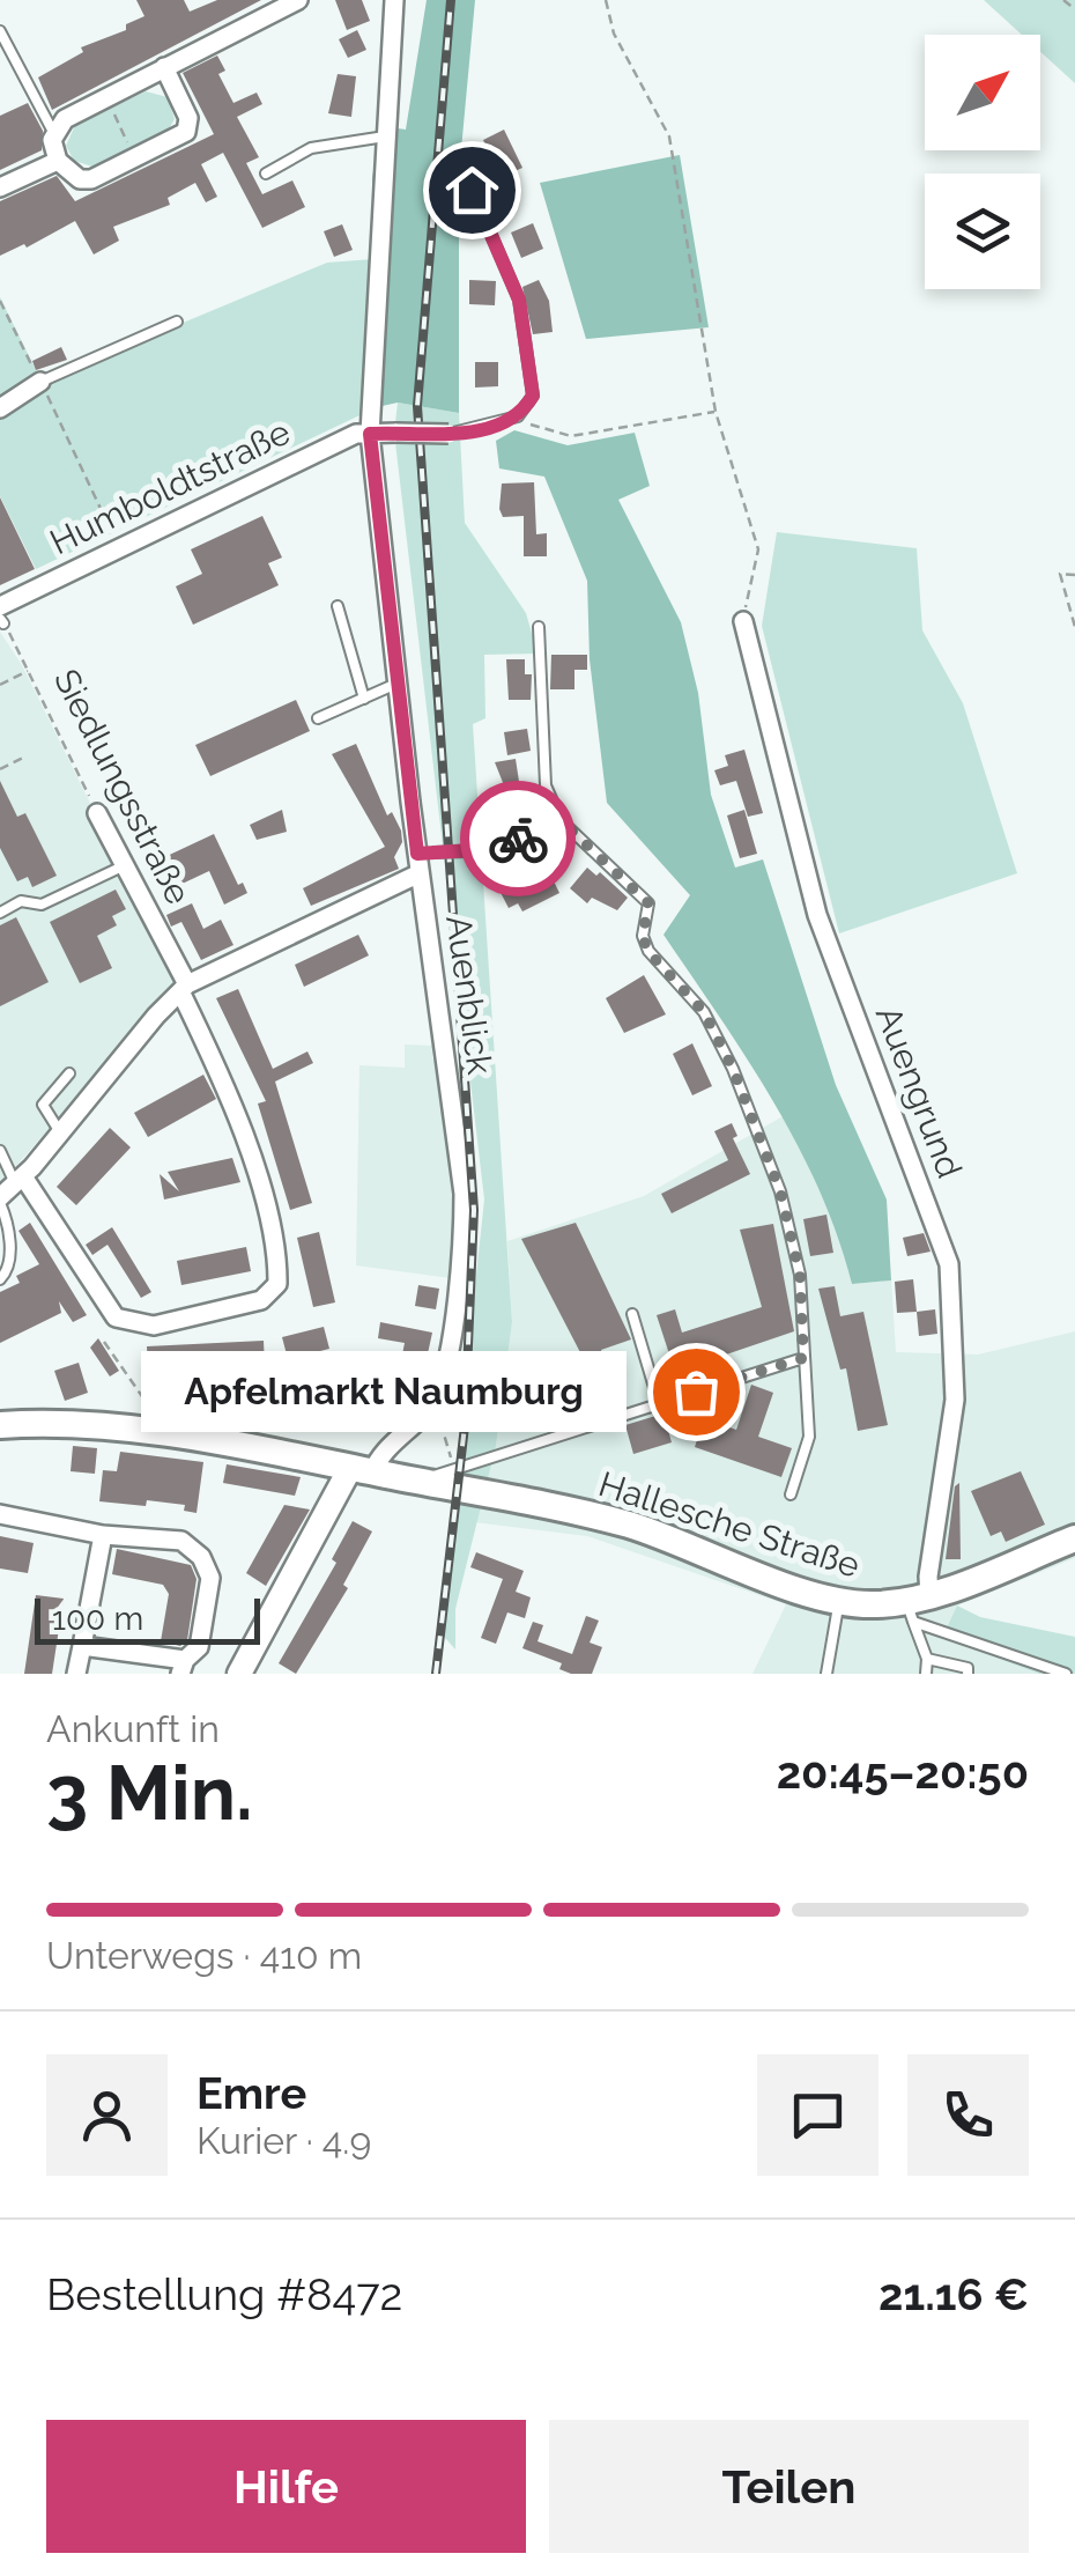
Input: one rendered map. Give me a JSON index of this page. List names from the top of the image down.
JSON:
{
  "streets": {
    "main road": ["Hallesche Straße"],
    "street": [
      "Humboldtstraße",
      "Siedlungsstraße",
      "Auenblick",
      "Auengrund"
    ]
  },
  "crossings": [
    ["Humboldtstraße", "Siedlungsstraße"],
    ["Humboldtstraße", "Auenblick"],
    ["Auenblick", "Hallesche Straße"],
    ["Auengrund", "Hallesche Straße"]
  ],
  "places": ["Apfelmarkt Naumburg"],
  "scale_bar": "100 m",
  "north": "top right",
  "page": {
    "bubble": "Apfelmarkt Naumburg",
    "scale": "100 m",
    "heading": ["3 Min.", "Ankunft in", "20:45–20:50"],
    "panel": [
      "Emre",
      "Kurier · 4.9",
      "Bestellung #8472",
      "21.16 €"
    ],
    "bar": "Unterwegs · 410 m",
    "buttons": ["Hilfe", "Teilen"]
  }
}
